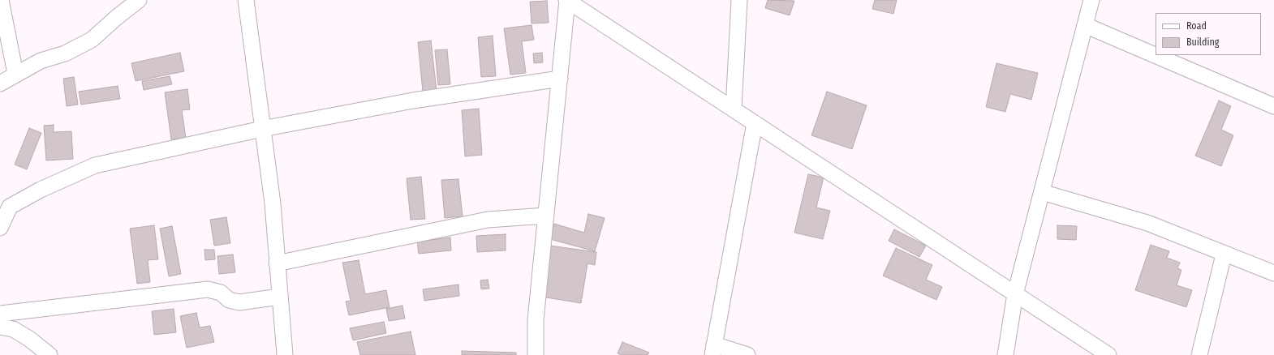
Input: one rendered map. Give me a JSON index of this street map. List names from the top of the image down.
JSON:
{
  "legend": ["Road", "Building"]
}
